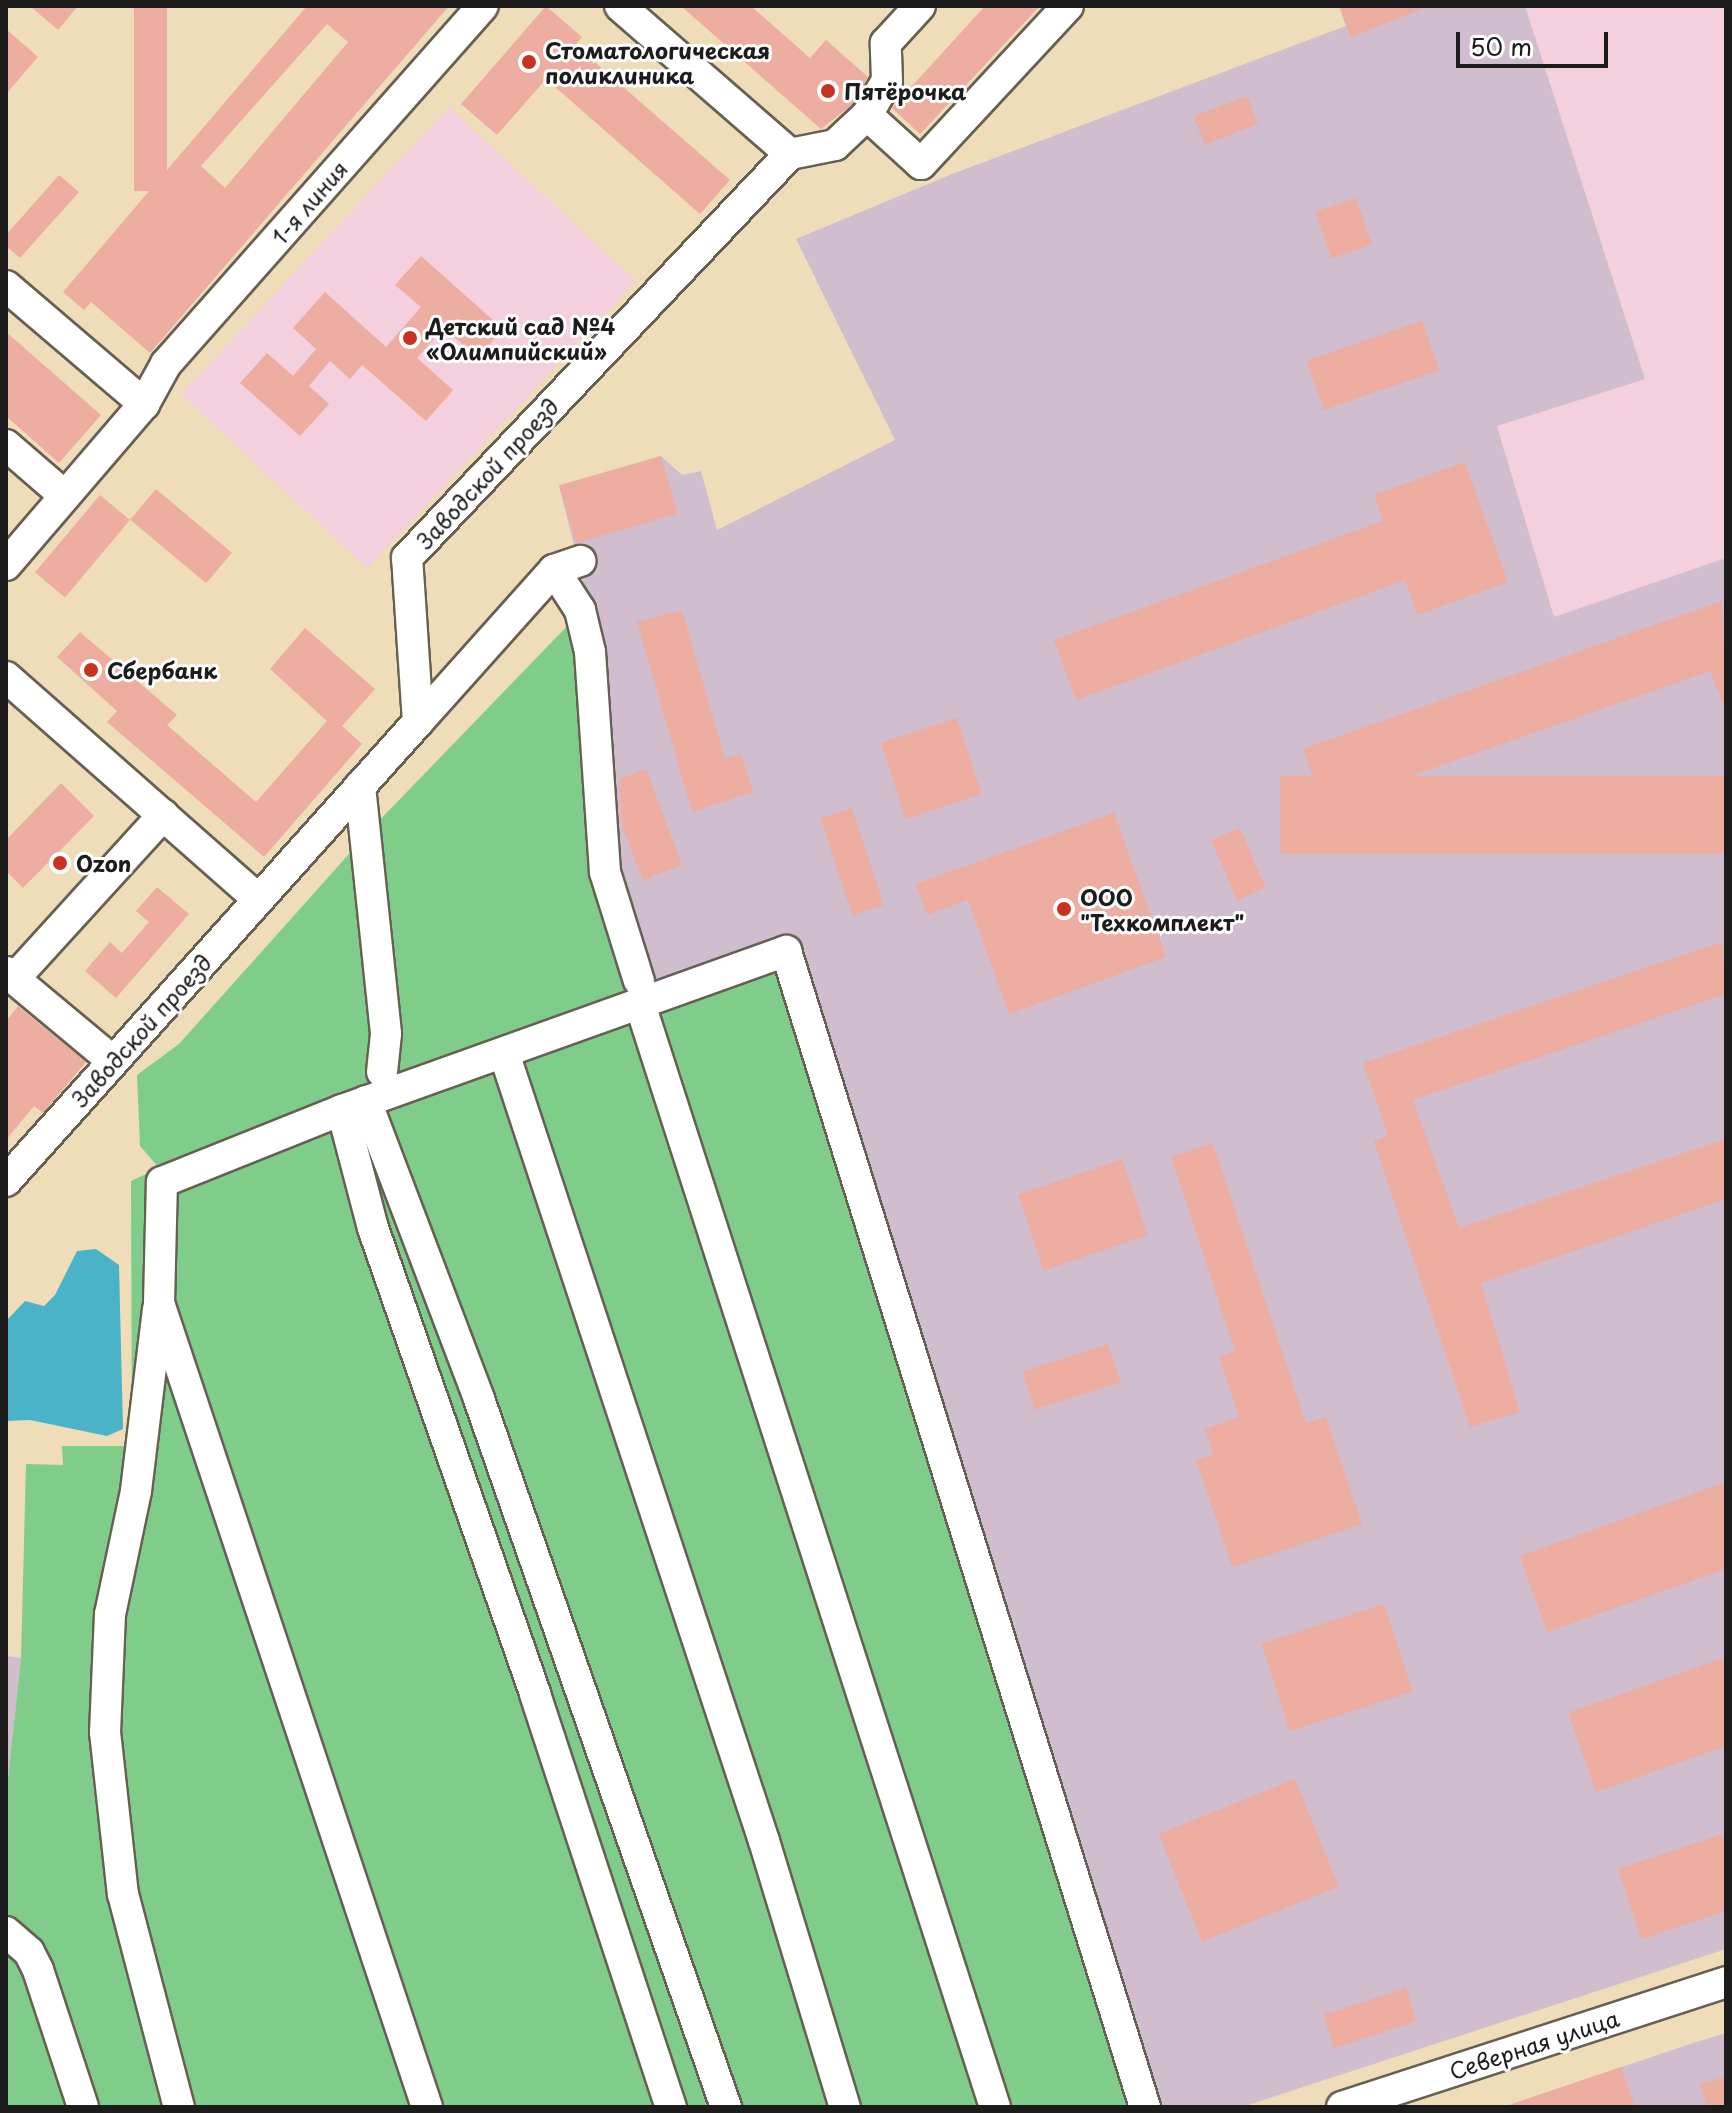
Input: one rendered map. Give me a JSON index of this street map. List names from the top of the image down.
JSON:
{
  "streets": {
    "street": ["1-я линия", "Заводской проезд", "Северная улица"]
  },
  "places": [
    "Стоматологическая поликлиника",
    "Пятёрочка",
    "Детский сад №4 «Олимпийский»",
    "Сбербанк",
    "Ozon",
    "ООО \"Техкомплект\""
  ],
  "scale_bar": "50 m"
}
